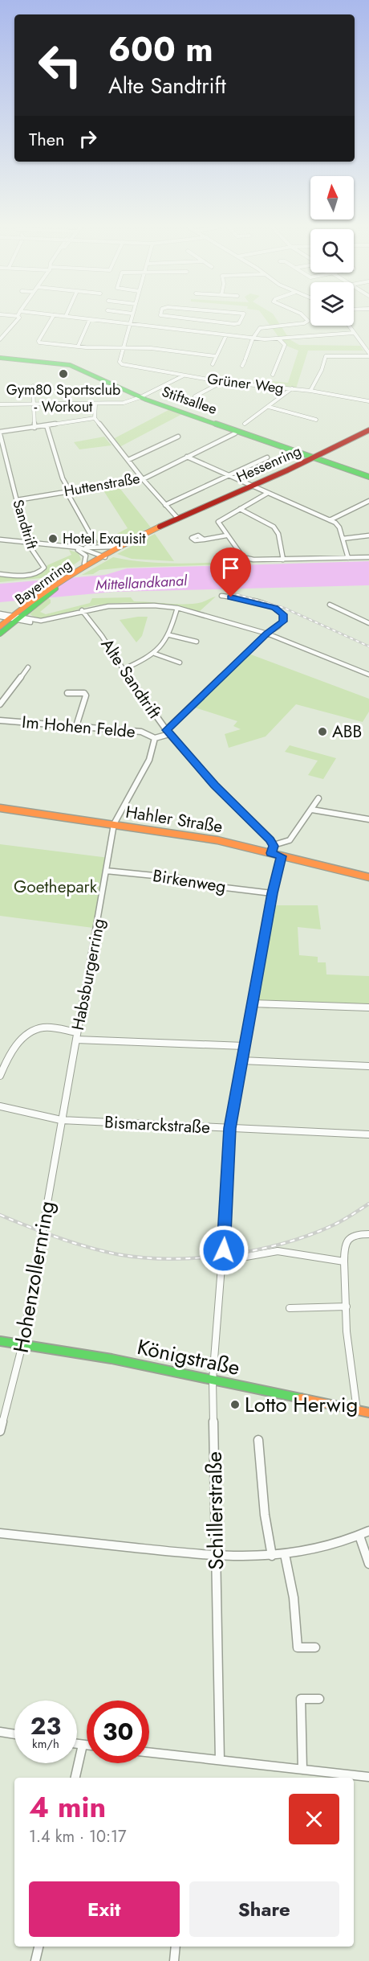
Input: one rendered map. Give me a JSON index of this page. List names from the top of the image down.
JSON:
{
  "streets": {
    "street": [
      "Grüner Weg",
      "Stiftsallee",
      "Hessenring",
      "Huttenstraße",
      "Sandtrift",
      "Bayernring",
      "Alte Sandtrift",
      "Im Hohen Felde",
      "Hahler Straße",
      "Birkenweg",
      "Habsburgerring",
      "Bismarckstraße",
      "Hohenzollernring",
      "Königstraße",
      "Schillerstraße"
    ]
  },
  "crossings": [
    ["Stiftsallee", "Hessenring"],
    ["Hessenring", "Bayernring"],
    ["Huttenstraße", "Sandtrift"],
    ["Alte Sandtrift", "Hahler Straße"],
    ["Im Hohen Felde", "Habsburgerring"],
    ["Hahler Straße", "Habsburgerring"],
    ["Birkenweg", "Habsburgerring"],
    ["Habsburgerring", "Bismarckstraße"],
    ["Habsburgerring", "Hohenzollernring"],
    ["Bismarckstraße", "Hohenzollernring"],
    ["Hohenzollernring", "Königstraße"],
    ["Königstraße", "Schillerstraße"]
  ],
  "water": ["Mittellandkanal"],
  "parks": ["Goethepark"],
  "places": [
    "Gym80 Sportsclub - Workout",
    "Hotel Exquisit",
    "ABB",
    "Lotto Herwig"
  ],
  "north": "top",
  "page": {
    "turn": ["600 m", "Alte Sandtrift"],
    "then": "Then",
    "speed": "23 km/h",
    "limit": "30",
    "heading": ["4 min", "1.4 km · 10:17"],
    "buttons": ["Exit", "Share"]
  }
}
